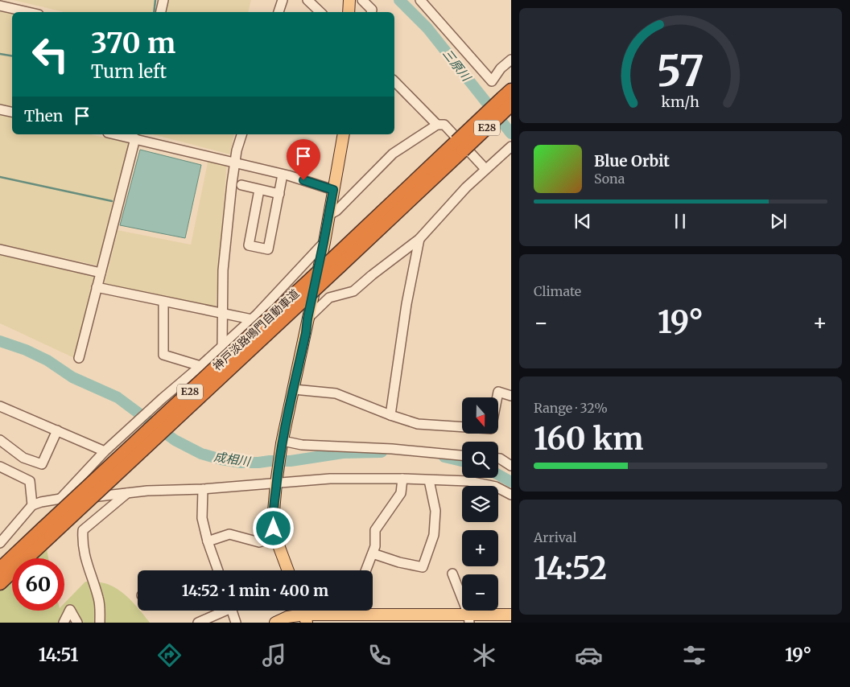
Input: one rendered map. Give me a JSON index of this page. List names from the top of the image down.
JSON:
{
  "streets": {
    "highway": ["E28", "神戸淡路鳴門自動車道"]
  },
  "water": ["三原川", "成相川"],
  "north": "bottom",
  "page": {
    "turn": ["370 m", "Turn left"],
    "then": "Then",
    "song": ["Blue Orbit", "Sona"],
    "tile": [
      "Climate",
      ["Range · 32%", "160 km"],
      ["Arrival", "14:52"]
    ],
    "heat": ["−", "19°", "+"],
    "map_buttons": ["+", "−"],
    "limit": "60",
    "trip": "14:52 · 1 min · 400 m",
    "tabs": ["14:51", "19°"],
    "gauge": ["57", "km/h"]
  }
}
